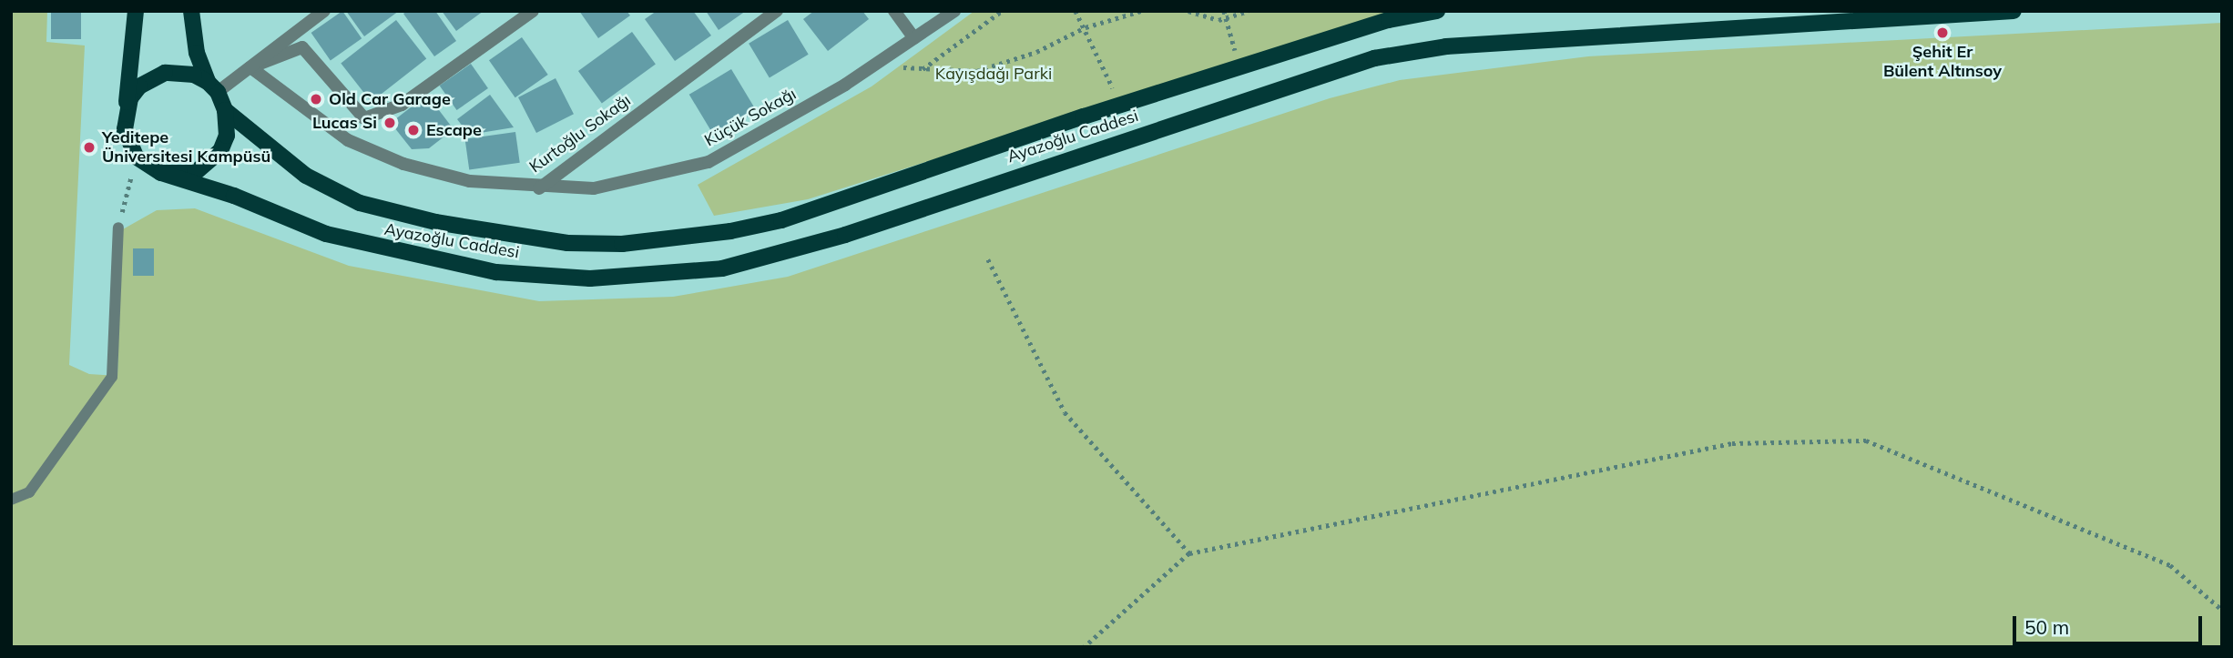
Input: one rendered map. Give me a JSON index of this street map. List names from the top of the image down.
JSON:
{
  "streets": {
    "main road": ["Ayazoğlu Caddesi"],
    "street": ["Küçük Sokağı", "Kurtoğlu Sokağı"]
  },
  "crossings": [
    ["Küçük Sokağı", "Kurtoğlu Sokağı"]
  ],
  "parks": ["Kayışdağı Parki"],
  "places": [
    "Şehit Er Bülent Altınsoy",
    "Old Car Garage",
    "Lucas Si",
    "Escape",
    "Yeditepe Üniversitesi Kampüsü"
  ],
  "scale_bar": "50 m"
}
